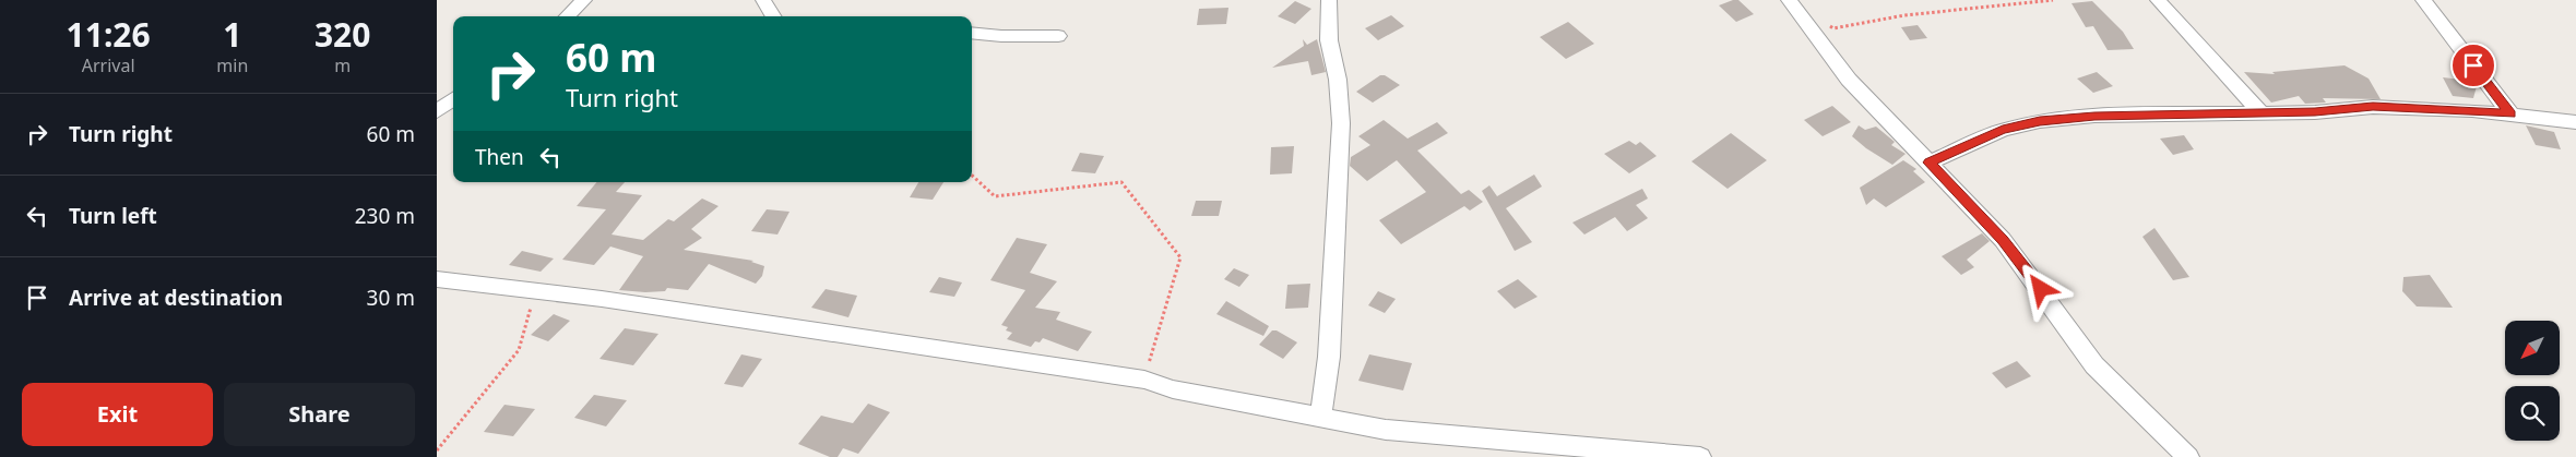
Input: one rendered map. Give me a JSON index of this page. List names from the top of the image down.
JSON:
{
  "north": "bottom left",
  "page": {
    "eta": [
      "11:26",
      "Arrival",
      "1",
      "min",
      "320",
      "m"
    ],
    "turn": ["60 m", "Turn right"],
    "list": [
      {
        "name": "Turn right",
        "value": "60 m"
      },
      {
        "name": "Turn left",
        "value": "230 m"
      },
      {
        "name": "Arrive at destination",
        "value": "30 m"
      }
    ],
    "then": "Then",
    "buttons": ["Exit", "Share"]
  }
}
